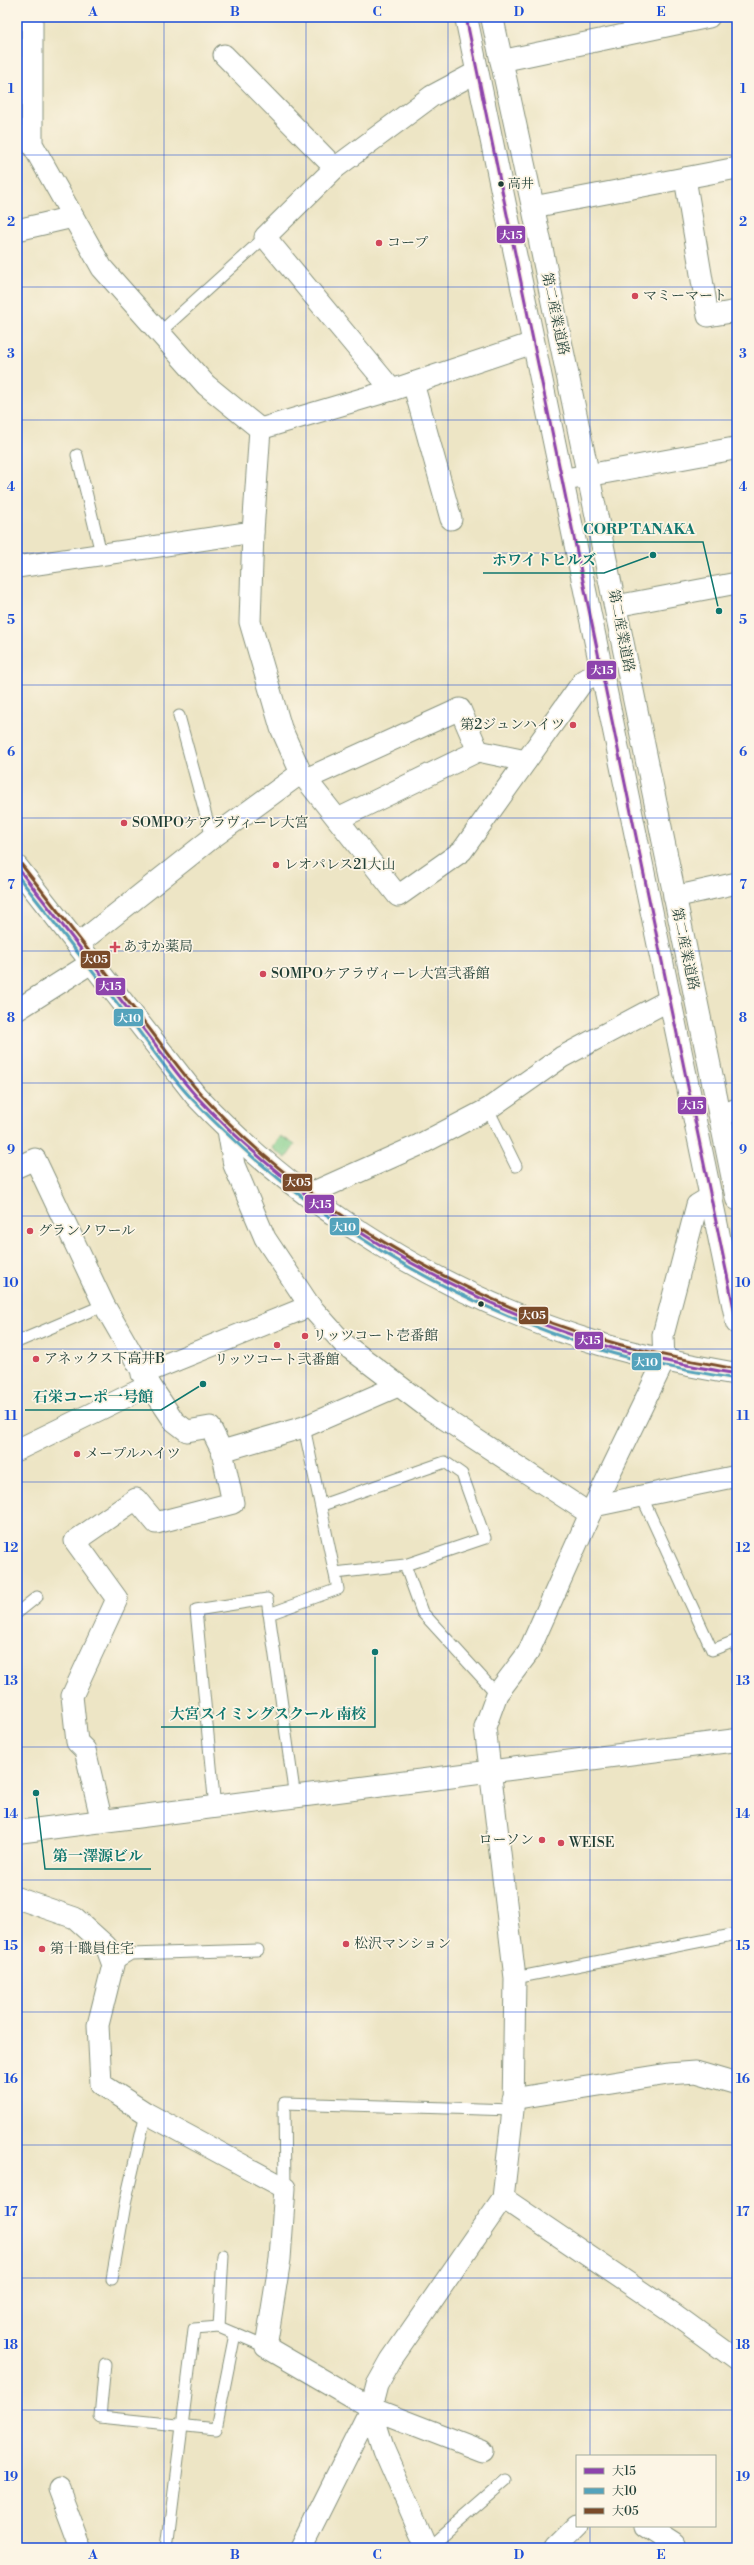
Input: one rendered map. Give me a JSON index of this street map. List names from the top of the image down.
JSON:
{
  "streets": {
    "main road": ["第二産業道路"]
  },
  "places": {
    "other": [
      "高井",
      "コープ",
      "マミーマート",
      "ホワイトヒルズ",
      "CORP TANAKA",
      "第2ジュンハイツ",
      "SOMPOケアラヴィーレ大宮",
      "レオパレス21大山",
      "SOMPOケアラヴィーレ大宮弐番館",
      "グランノワール",
      "リッツコート壱番館",
      "リッツコート弐番館",
      "アネックス下高井B",
      "石栄コーポ一号館",
      "メープルハイツ",
      "大宮スイミングスクール 南校",
      "第一澤源ビル",
      "ローソン",
      "WEISE",
      "松沢マンション",
      "第十職員住宅"
    ],
    "health": ["あすか薬局"]
  },
  "lines": ["transit line 大15", "transit line 大05", "transit line 大10"],
  "legend": ["大15", "大10", "大05"],
  "grid": {
    "columns": [
      "A",
      "B",
      "C",
      "D",
      "E"
    ],
    "rows": [
      "1",
      "2",
      "3",
      "4",
      "5",
      "6",
      "7",
      "8",
      "9",
      "10",
      "11",
      "12",
      "13",
      "14",
      "15",
      "16",
      "17",
      "18",
      "19"
    ]
  }
}
